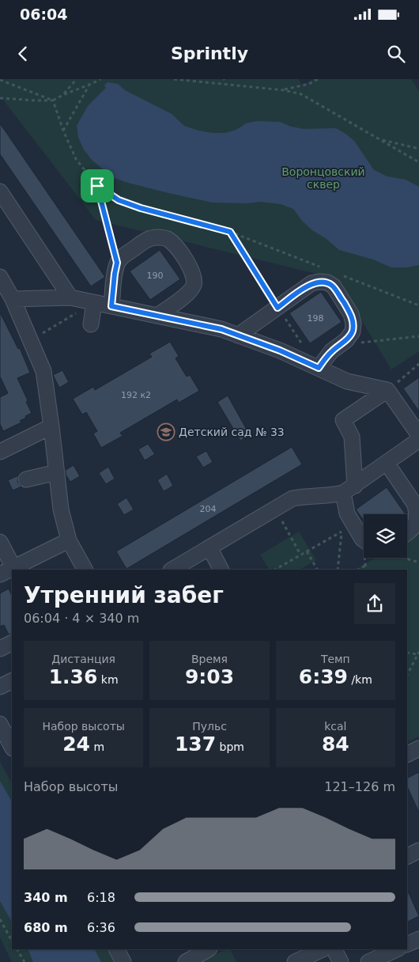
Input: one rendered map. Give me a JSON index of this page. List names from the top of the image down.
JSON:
{
  "parks": ["Воронцовский сквер"],
  "places": {
    "school or university": ["Детский сад № 33"]
  },
  "house_numbers": [
    "190",
    "198",
    "192 к2",
    "204"
  ],
  "page": {
    "status": "06:04",
    "header": "Sprintly",
    "heading": ["Утренний забег", "06:04 · 4 × 340 m"],
    "stats": [
      ["Дистанция", "1.36 km"],
      ["Время", "9:03"],
      ["Темп", "6:39 /km"],
      ["Набор высоты", "24 m"],
      ["Пульс", "137 bpm"],
      ["kcal", "84"]
    ],
    "chart": ["Набор высоты", "121–126 m"],
    "list": [
      {
        "name": "340 m",
        "note": "6:18"
      },
      {
        "name": "680 m",
        "note": "6:36"
      }
    ]
  }
}
